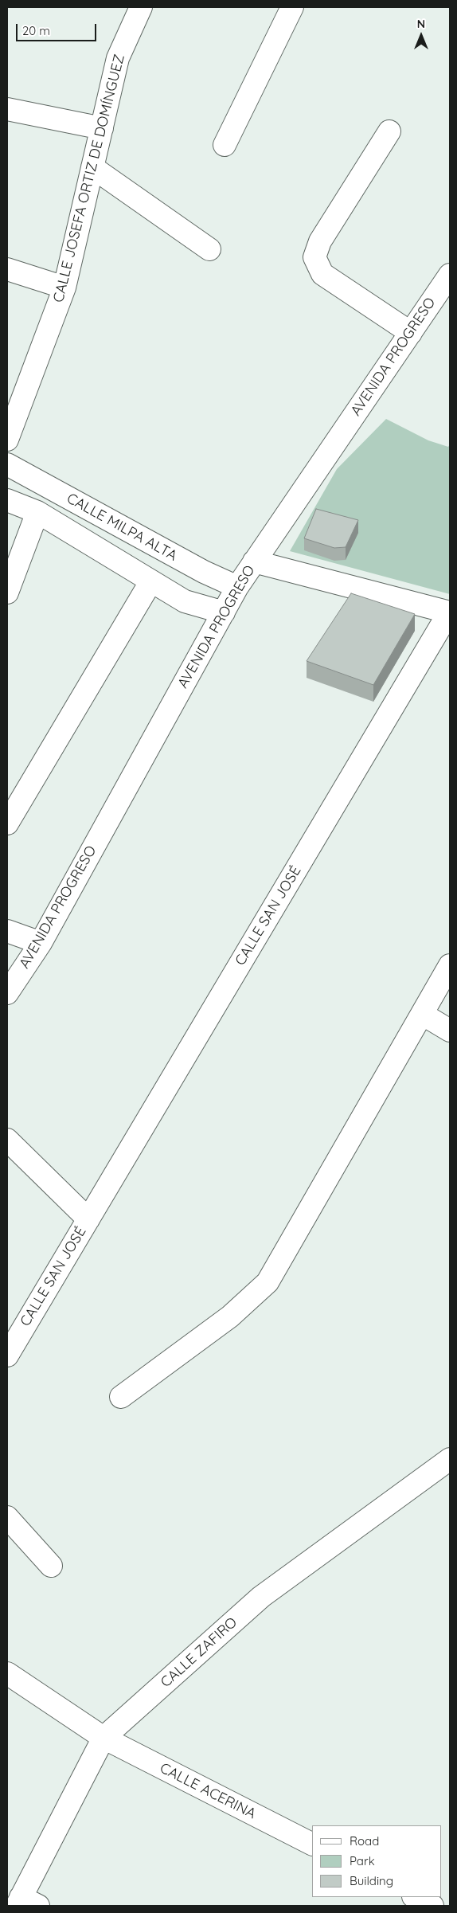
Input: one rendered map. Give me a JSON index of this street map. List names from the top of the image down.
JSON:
{
  "streets": {
    "street": [
      "CALLE JOSEFA ORTIZ DE DOMÍNGUEZ",
      "AVENIDA PROGRESO",
      "CALLE MILPA ALTA",
      "CALLE SAN JOSÉ",
      "CALLE ZAFIRO",
      "CALLE ACERINA"
    ]
  },
  "crossings": [
    ["AVENIDA PROGRESO", "CALLE MILPA ALTA"],
    ["CALLE ZAFIRO", "CALLE ACERINA"]
  ],
  "legend": ["Road", "Park", "Building"],
  "scale_bar": "20 m",
  "north": "top"
}
